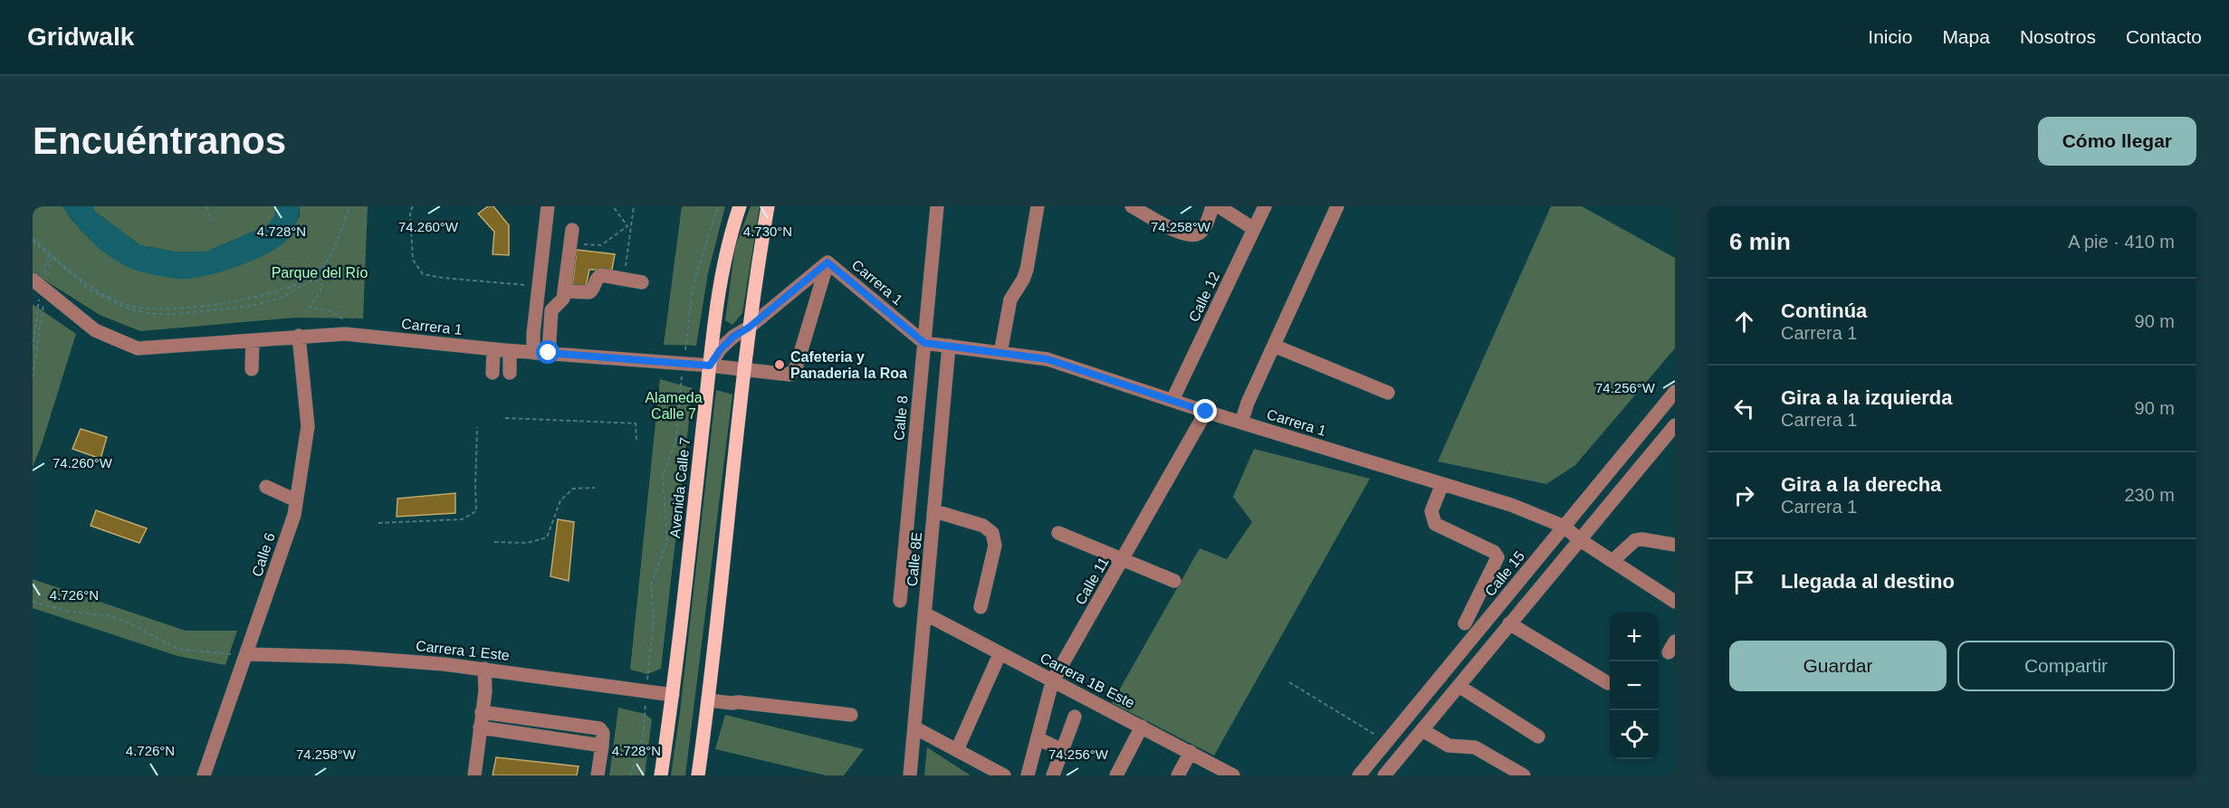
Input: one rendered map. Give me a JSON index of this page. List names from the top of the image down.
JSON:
{
  "streets": {
    "main road": ["Avenida Calle 7"],
    "street": [
      "Carrera 1",
      "Calle 12",
      "Calle 8",
      "Calle 6",
      "Calle 8E",
      "Calle 15",
      "Calle 11",
      "Carrera 1 Este",
      "Carrera 1B Este"
    ]
  },
  "crossings": [
    ["Carrera 1", "Calle 12"],
    ["Carrera 1", "Calle 8"],
    ["Carrera 1", "Avenida Calle 7"],
    ["Carrera 1", "Calle 6"],
    ["Carrera 1", "Calle 8E"],
    ["Carrera 1", "Calle 15"],
    ["Carrera 1", "Calle 11"],
    ["Avenida Calle 7", "Carrera 1 Este"],
    ["Calle 6", "Carrera 1 Este"],
    ["Calle 8E", "Carrera 1B Este"],
    ["Calle 11", "Carrera 1B Este"]
  ],
  "parks": ["Parque del Río", "Alameda Calle 7"],
  "places": ["Cafeteria y Panaderia la Roa"],
  "page": {
    "header": "Gridwalk",
    "nav": [
      "Inicio",
      "Mapa",
      "Nosotros",
      "Contacto"
    ],
    "buttons": [
      "Cómo llegar",
      ["Guardar", "Compartir"]
    ],
    "title": "Encuéntranos",
    "heading": ["6 min", "A pie · 410 m"],
    "list": [
      ["Continúa", "Carrera 1", "90 m"],
      ["Gira a la izquierda", "Carrera 1", "90 m"],
      ["Gira a la derecha", "Carrera 1", "230 m"],
      "Llegada al destino"
    ],
    "map_buttons": ["+", "−"]
  },
  "coordinates": [
    "74.260°W",
    "74.258°W",
    "4.728°N",
    "4.730°N",
    "74.256°W",
    "4.726°N"
  ]
}
